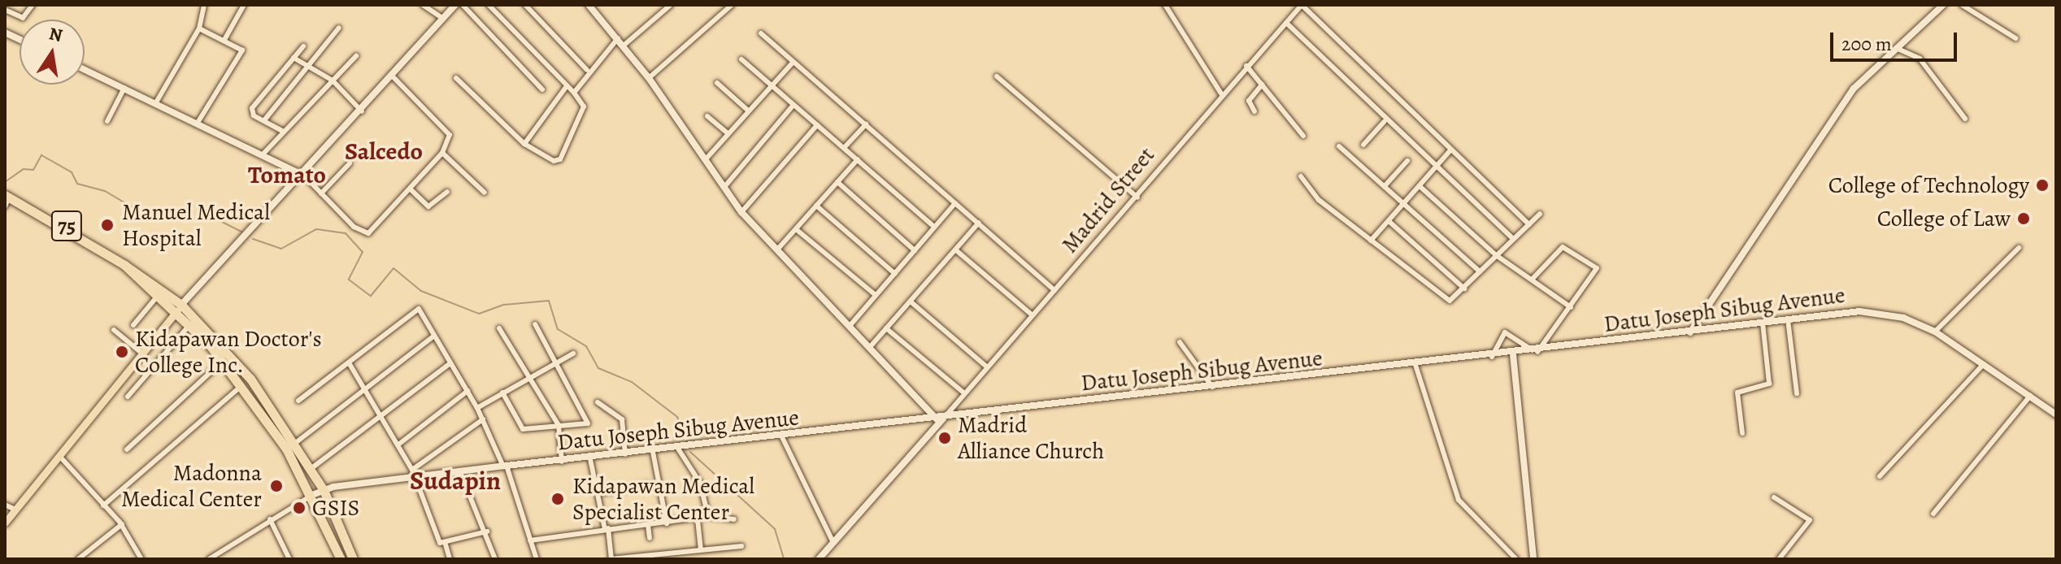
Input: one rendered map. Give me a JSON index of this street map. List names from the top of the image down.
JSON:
{
  "streets": {
    "highway": ["75"],
    "main road": ["Datu Joseph Sibug Avenue"],
    "street": ["Madrid Street"]
  },
  "crossings": [
    ["Madrid Street", "Datu Joseph Sibug Avenue"],
    ["75", "Datu Joseph Sibug Avenue"]
  ],
  "districts": ["Salcedo", "Tomato", "Sudapin"],
  "places": [
    "College of Technology",
    "College of Law",
    "Manuel Medical Hospital",
    "Kidapawan Doctor's College Inc.",
    "Madrid Alliance Church",
    "Madonna Medical Center",
    "Kidapawan Medical Specialist Center",
    "GSIS"
  ],
  "scale_bar": "200 m",
  "north": "top"
}
